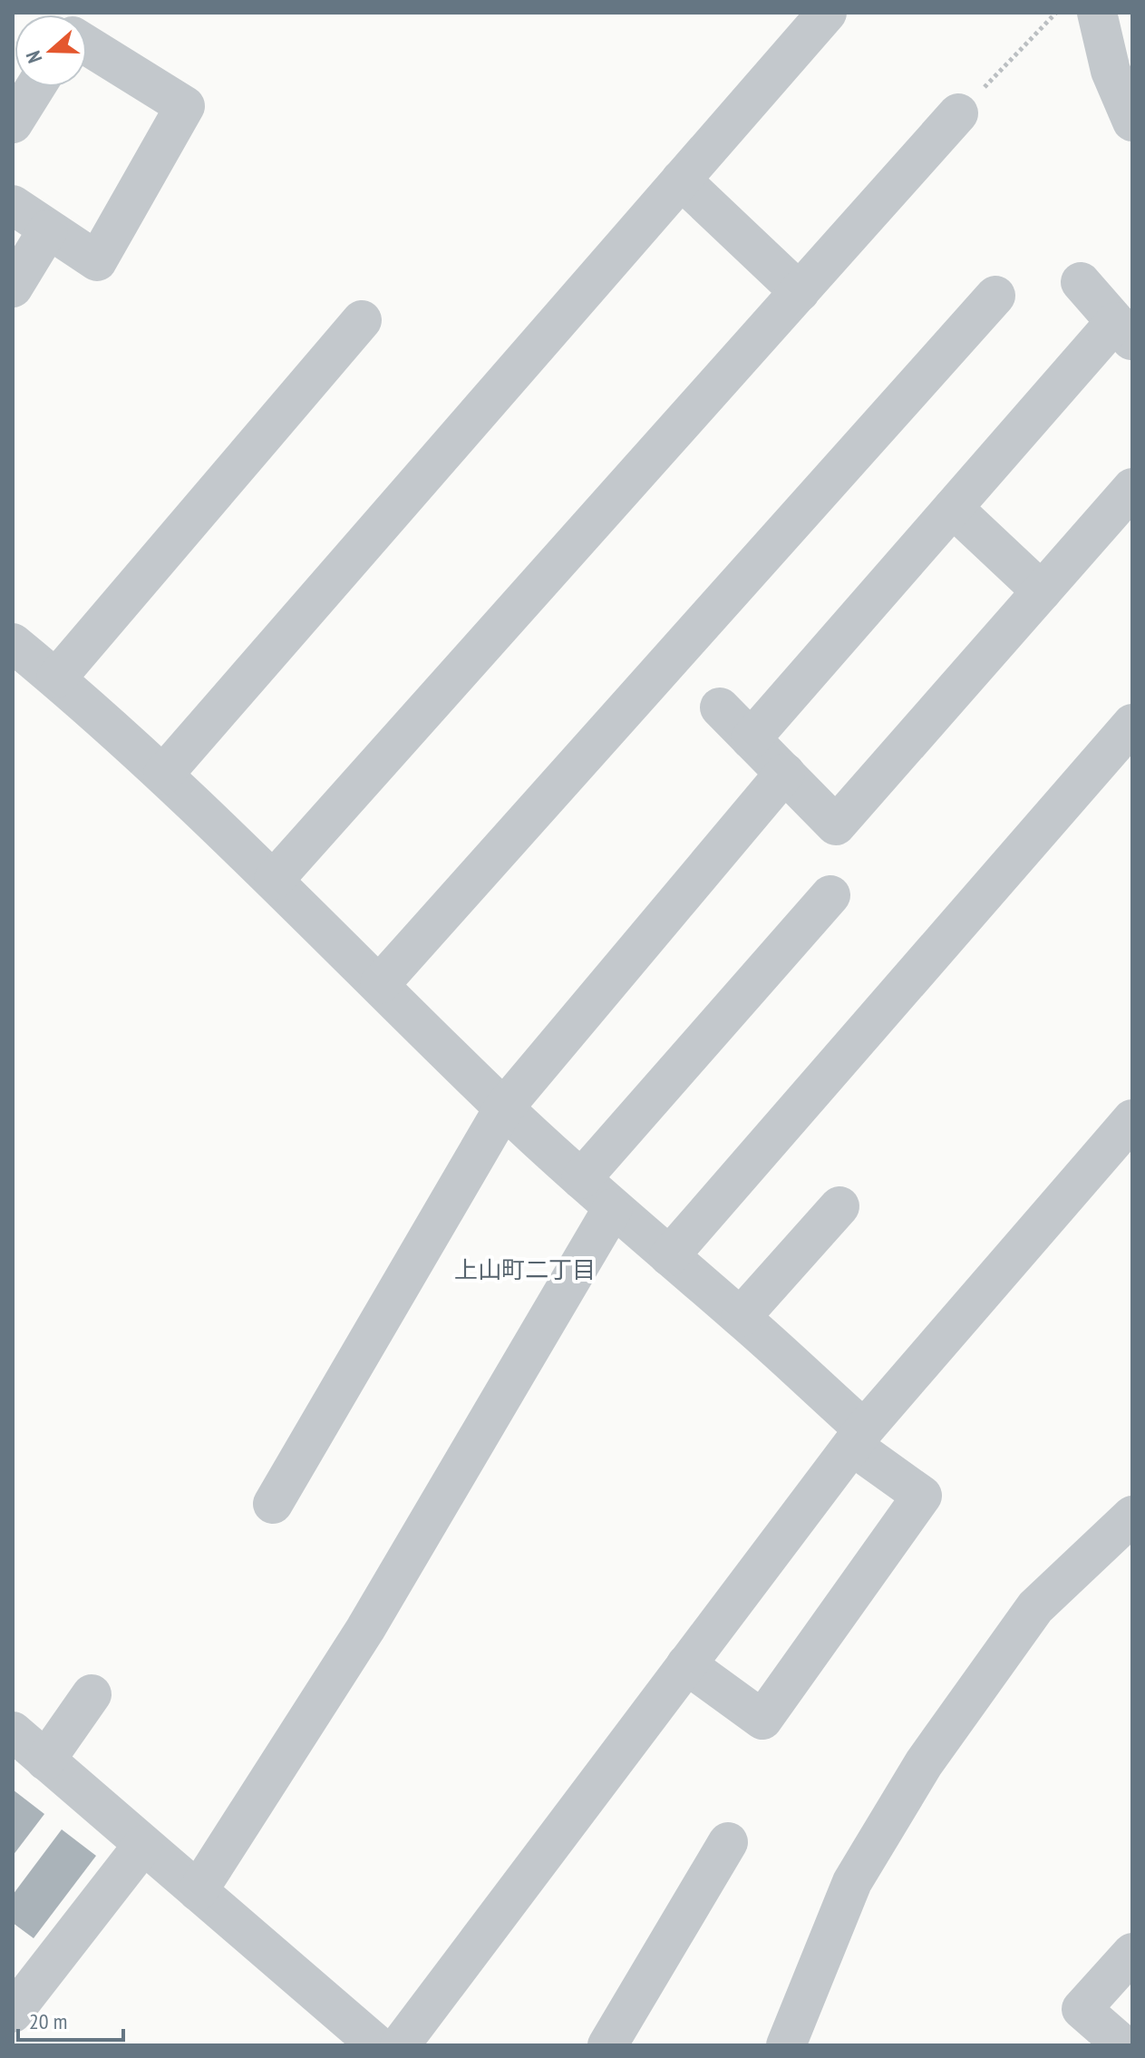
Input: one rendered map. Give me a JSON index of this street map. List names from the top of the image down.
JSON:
{
  "districts": ["上山町二丁目"],
  "scale_bar": "20 m",
  "north": "left"
}
